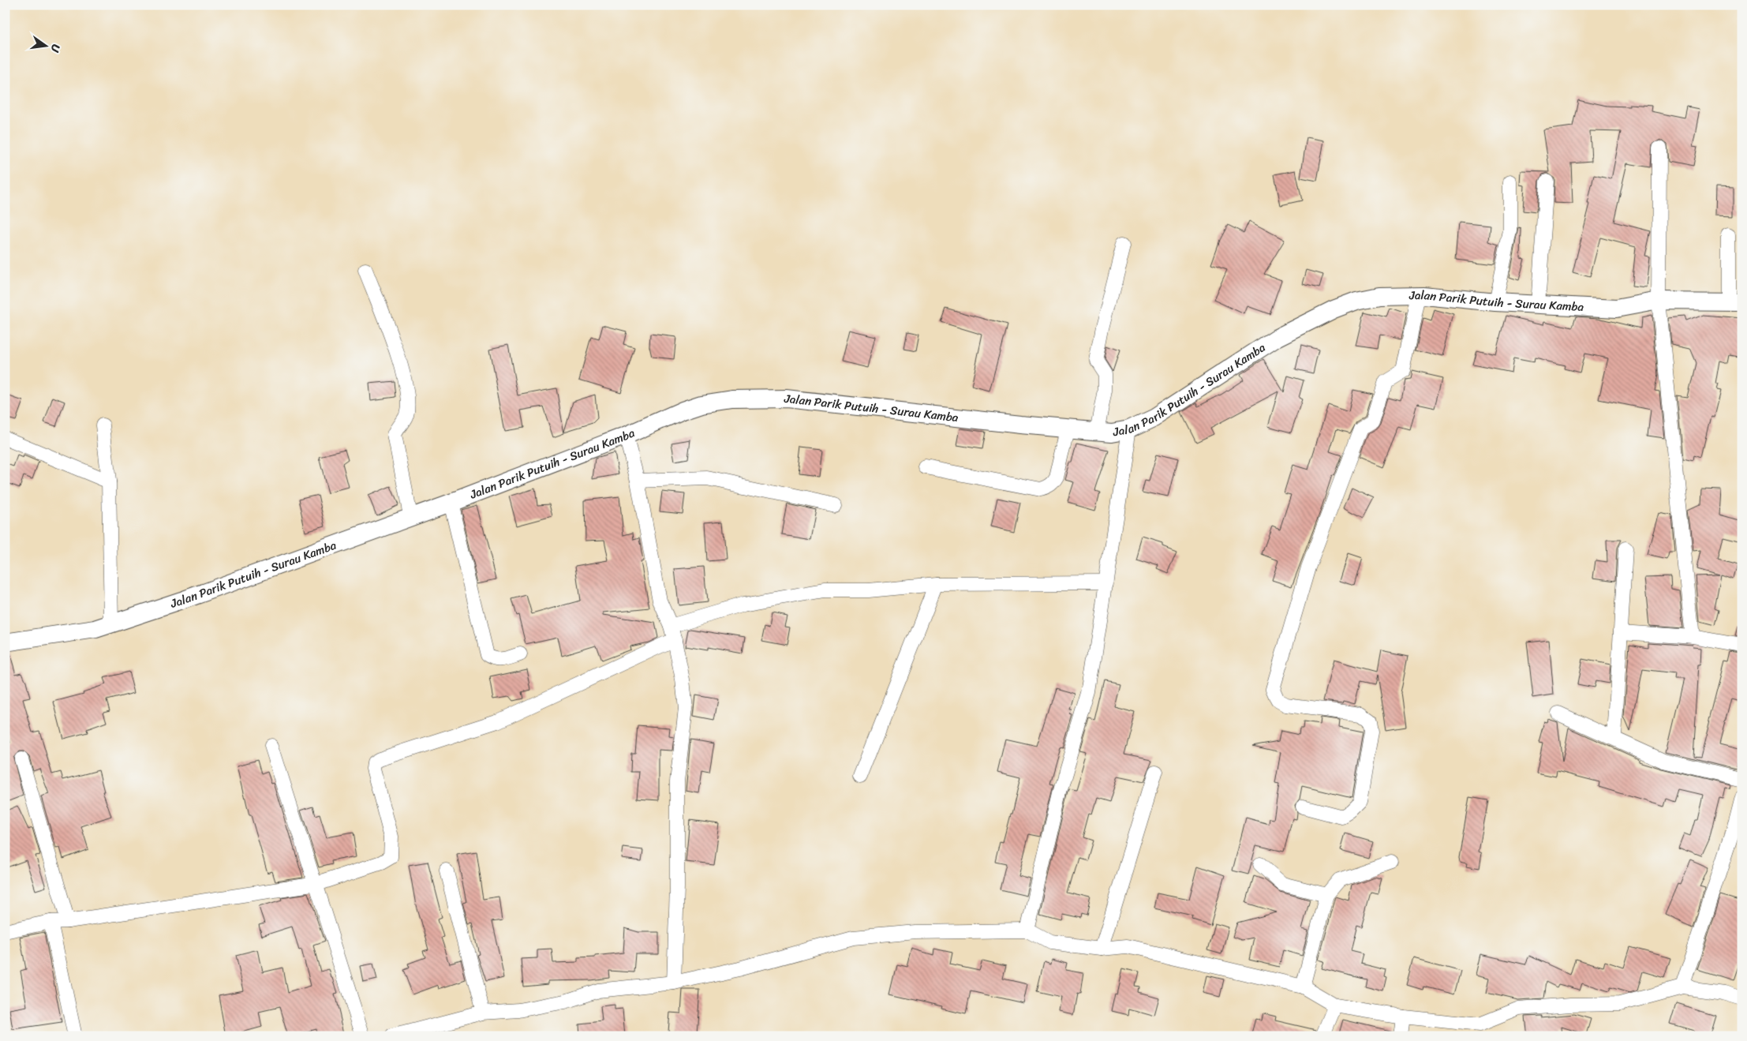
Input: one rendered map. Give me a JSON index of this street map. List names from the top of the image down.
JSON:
{
  "streets": {
    "street": ["Jalan Parik Putuih - Surau Kamba"]
  },
  "north": "right"
}
